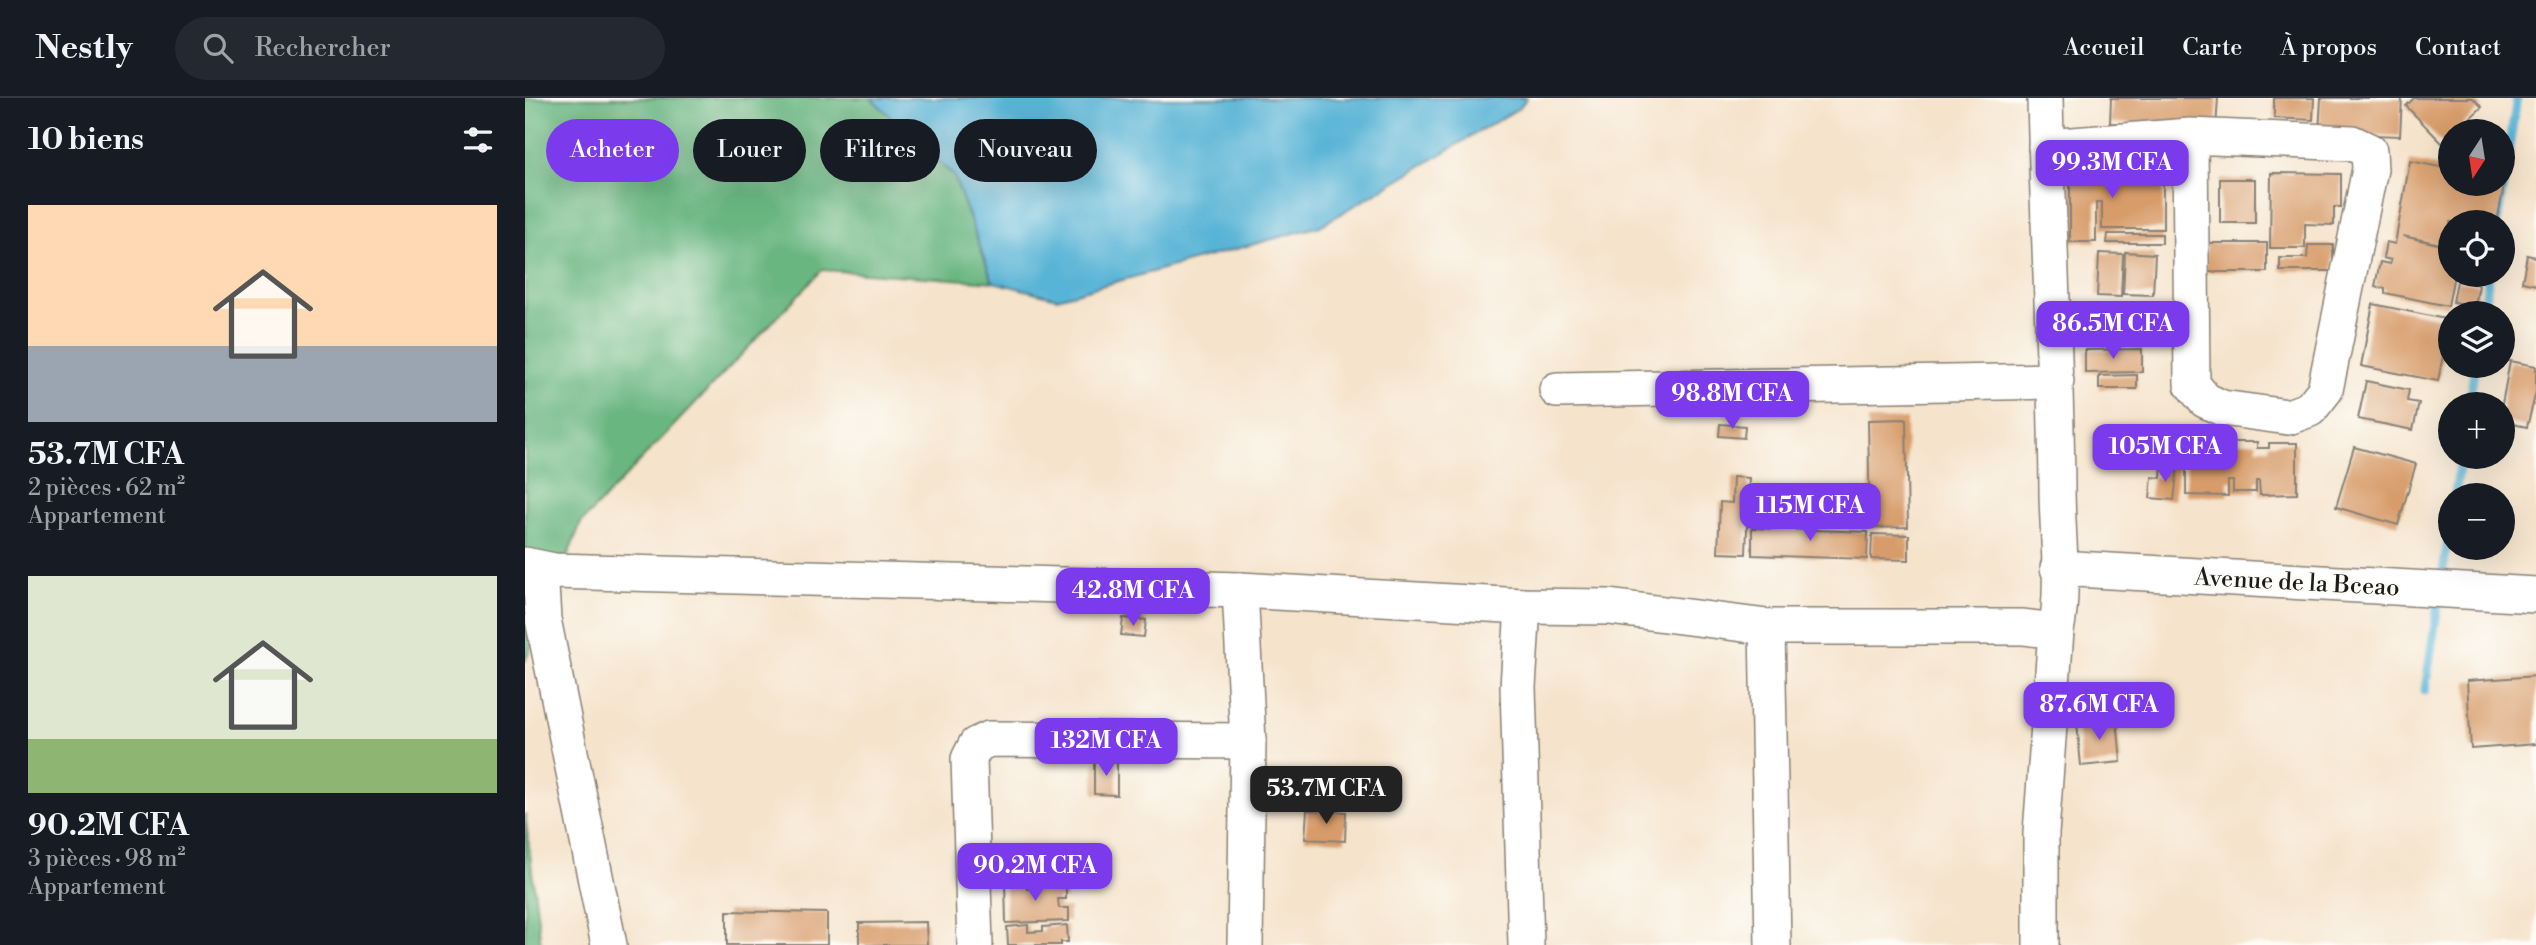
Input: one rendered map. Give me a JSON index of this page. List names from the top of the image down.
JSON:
{
  "streets": {
    "street": ["Avenue de la Bceao"]
  },
  "north": "bottom",
  "page": {
    "header": "Nestly",
    "search": "Rechercher",
    "nav": [
      "Accueil",
      "Carte",
      "À propos",
      "Contact"
    ],
    "heading": "10 biens",
    "map_buttons": ["+", "−"],
    "chip": [
      "Acheter",
      "Louer",
      "Filtres",
      "Nouveau"
    ],
    "price": [
      "99.3M CFA",
      "86.5M CFA",
      "98.8M CFA",
      "105M CFA",
      "115M CFA",
      "42.8M CFA",
      "87.6M CFA",
      "132M CFA",
      "53.7M CFA",
      "90.2M CFA"
    ],
    "list": [
      {
        "name": "53.7M CFA",
        "note": "2 pièces · 62 m² · Appartement"
      },
      {
        "name": "90.2M CFA",
        "note": "3 pièces · 98 m² · Appartement"
      }
    ]
  }
}
